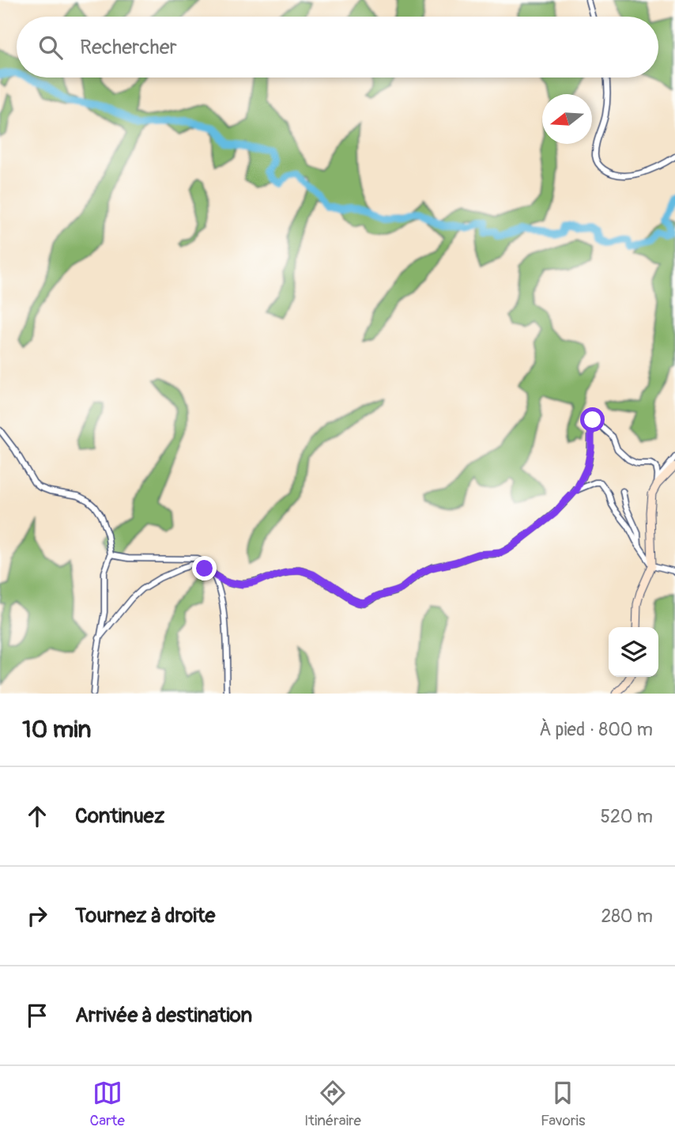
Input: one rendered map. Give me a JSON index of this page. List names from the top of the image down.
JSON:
{
  "north": "left",
  "page": {
    "search": "Rechercher",
    "heading": ["10 min", "À pied · 800 m"],
    "list": [
      ["Continuez", "520 m"],
      ["Tournez à droite", "280 m"],
      "Arrivée à destination"
    ],
    "nav": ["Carte", "Itinéraire", "Favoris"]
  }
}
